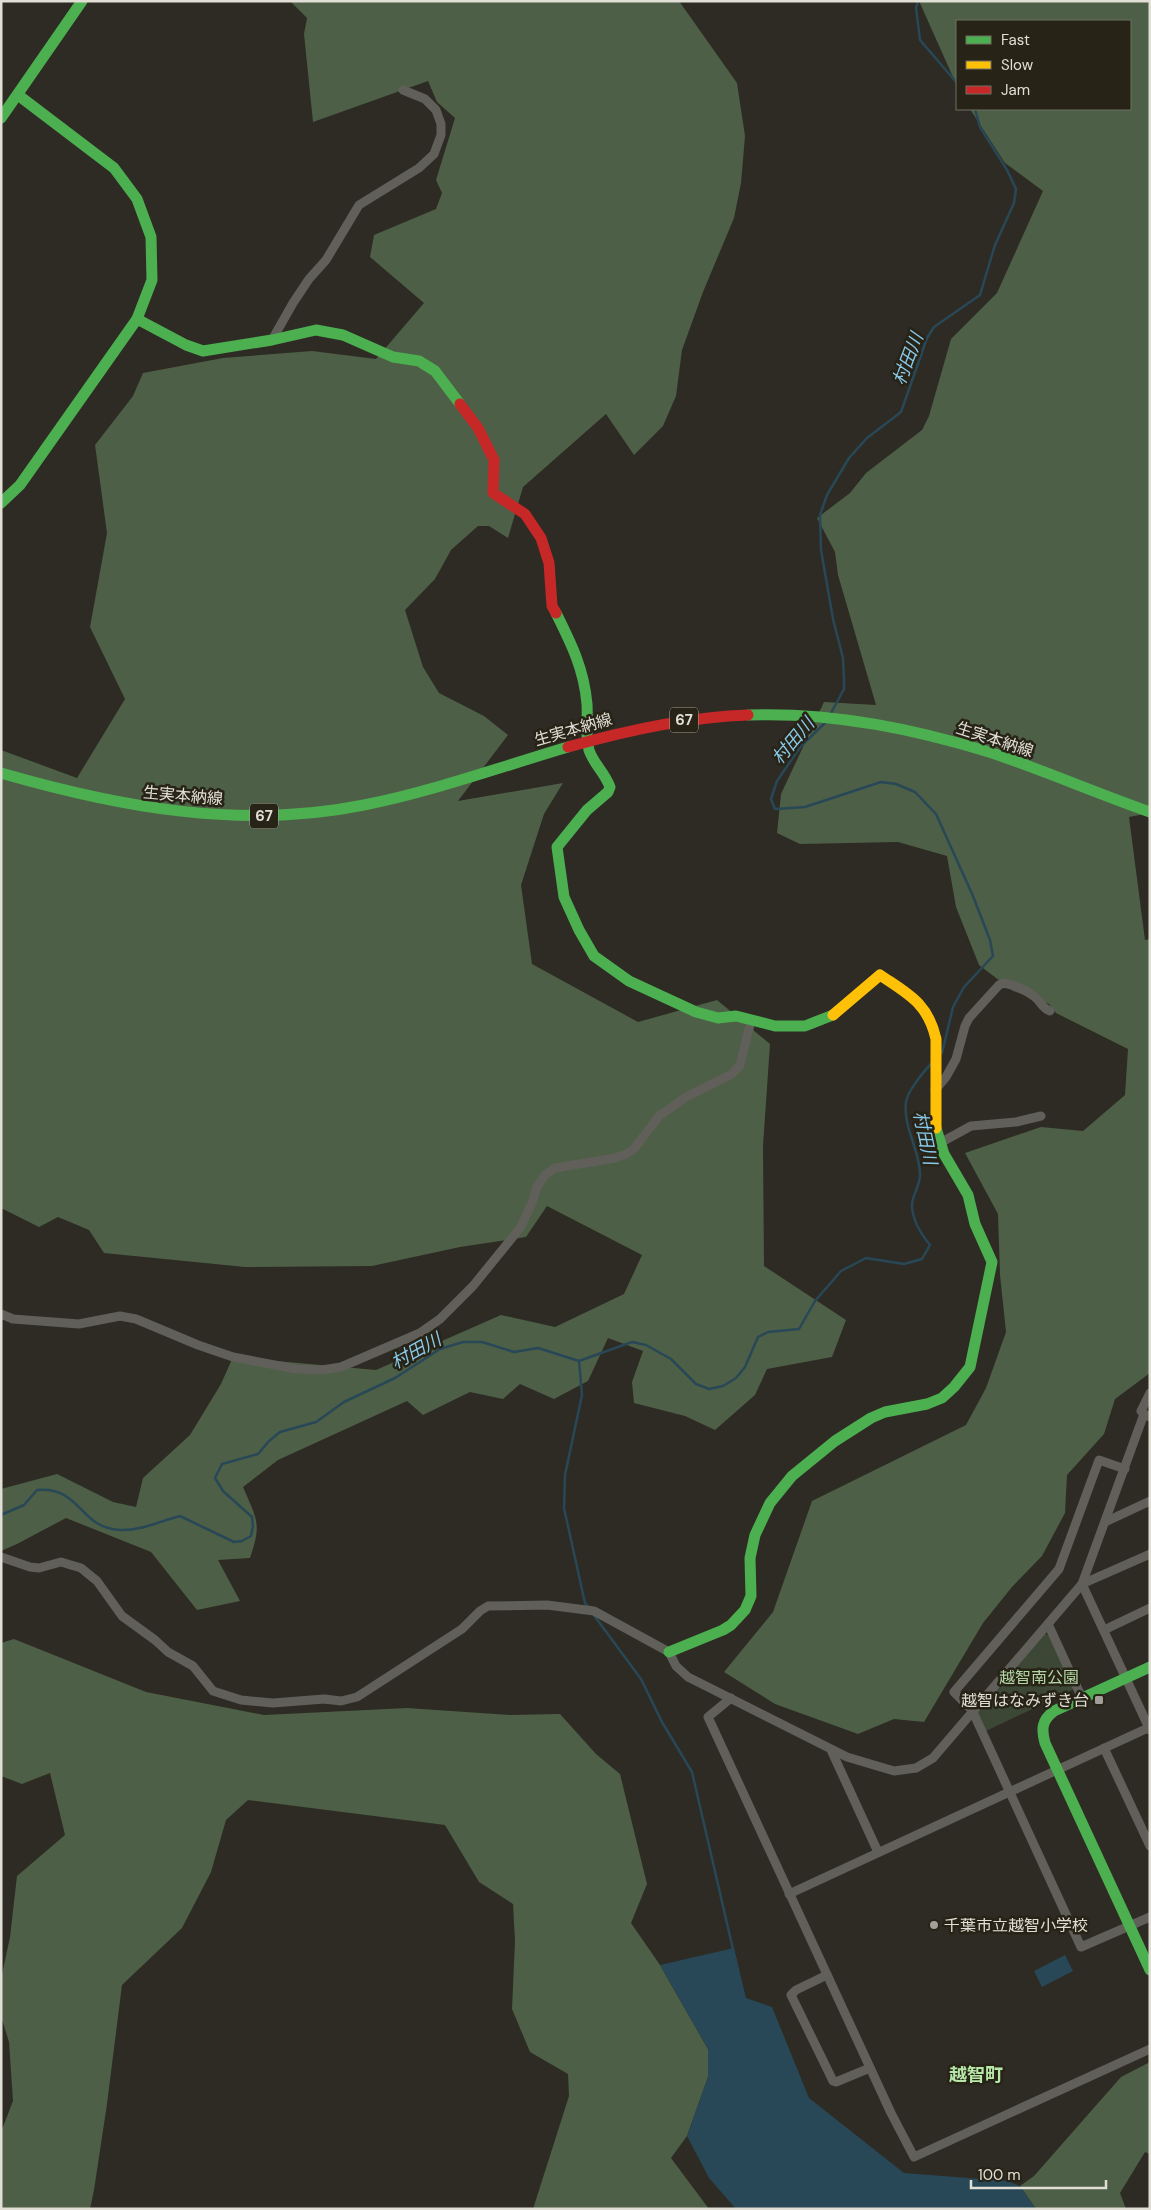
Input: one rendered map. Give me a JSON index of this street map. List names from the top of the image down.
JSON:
{
  "streets": {
    "street": ["67", "生実本納線"]
  },
  "districts": ["越智町"],
  "water": ["村田川"],
  "parks": ["越智南公園"],
  "places": {
    "transit": ["越智はなみずき台"],
    "other": ["千葉市立越智小学校"]
  },
  "legend": ["Fast", "Slow", "Jam"],
  "scale_bar": "100 m"
}
